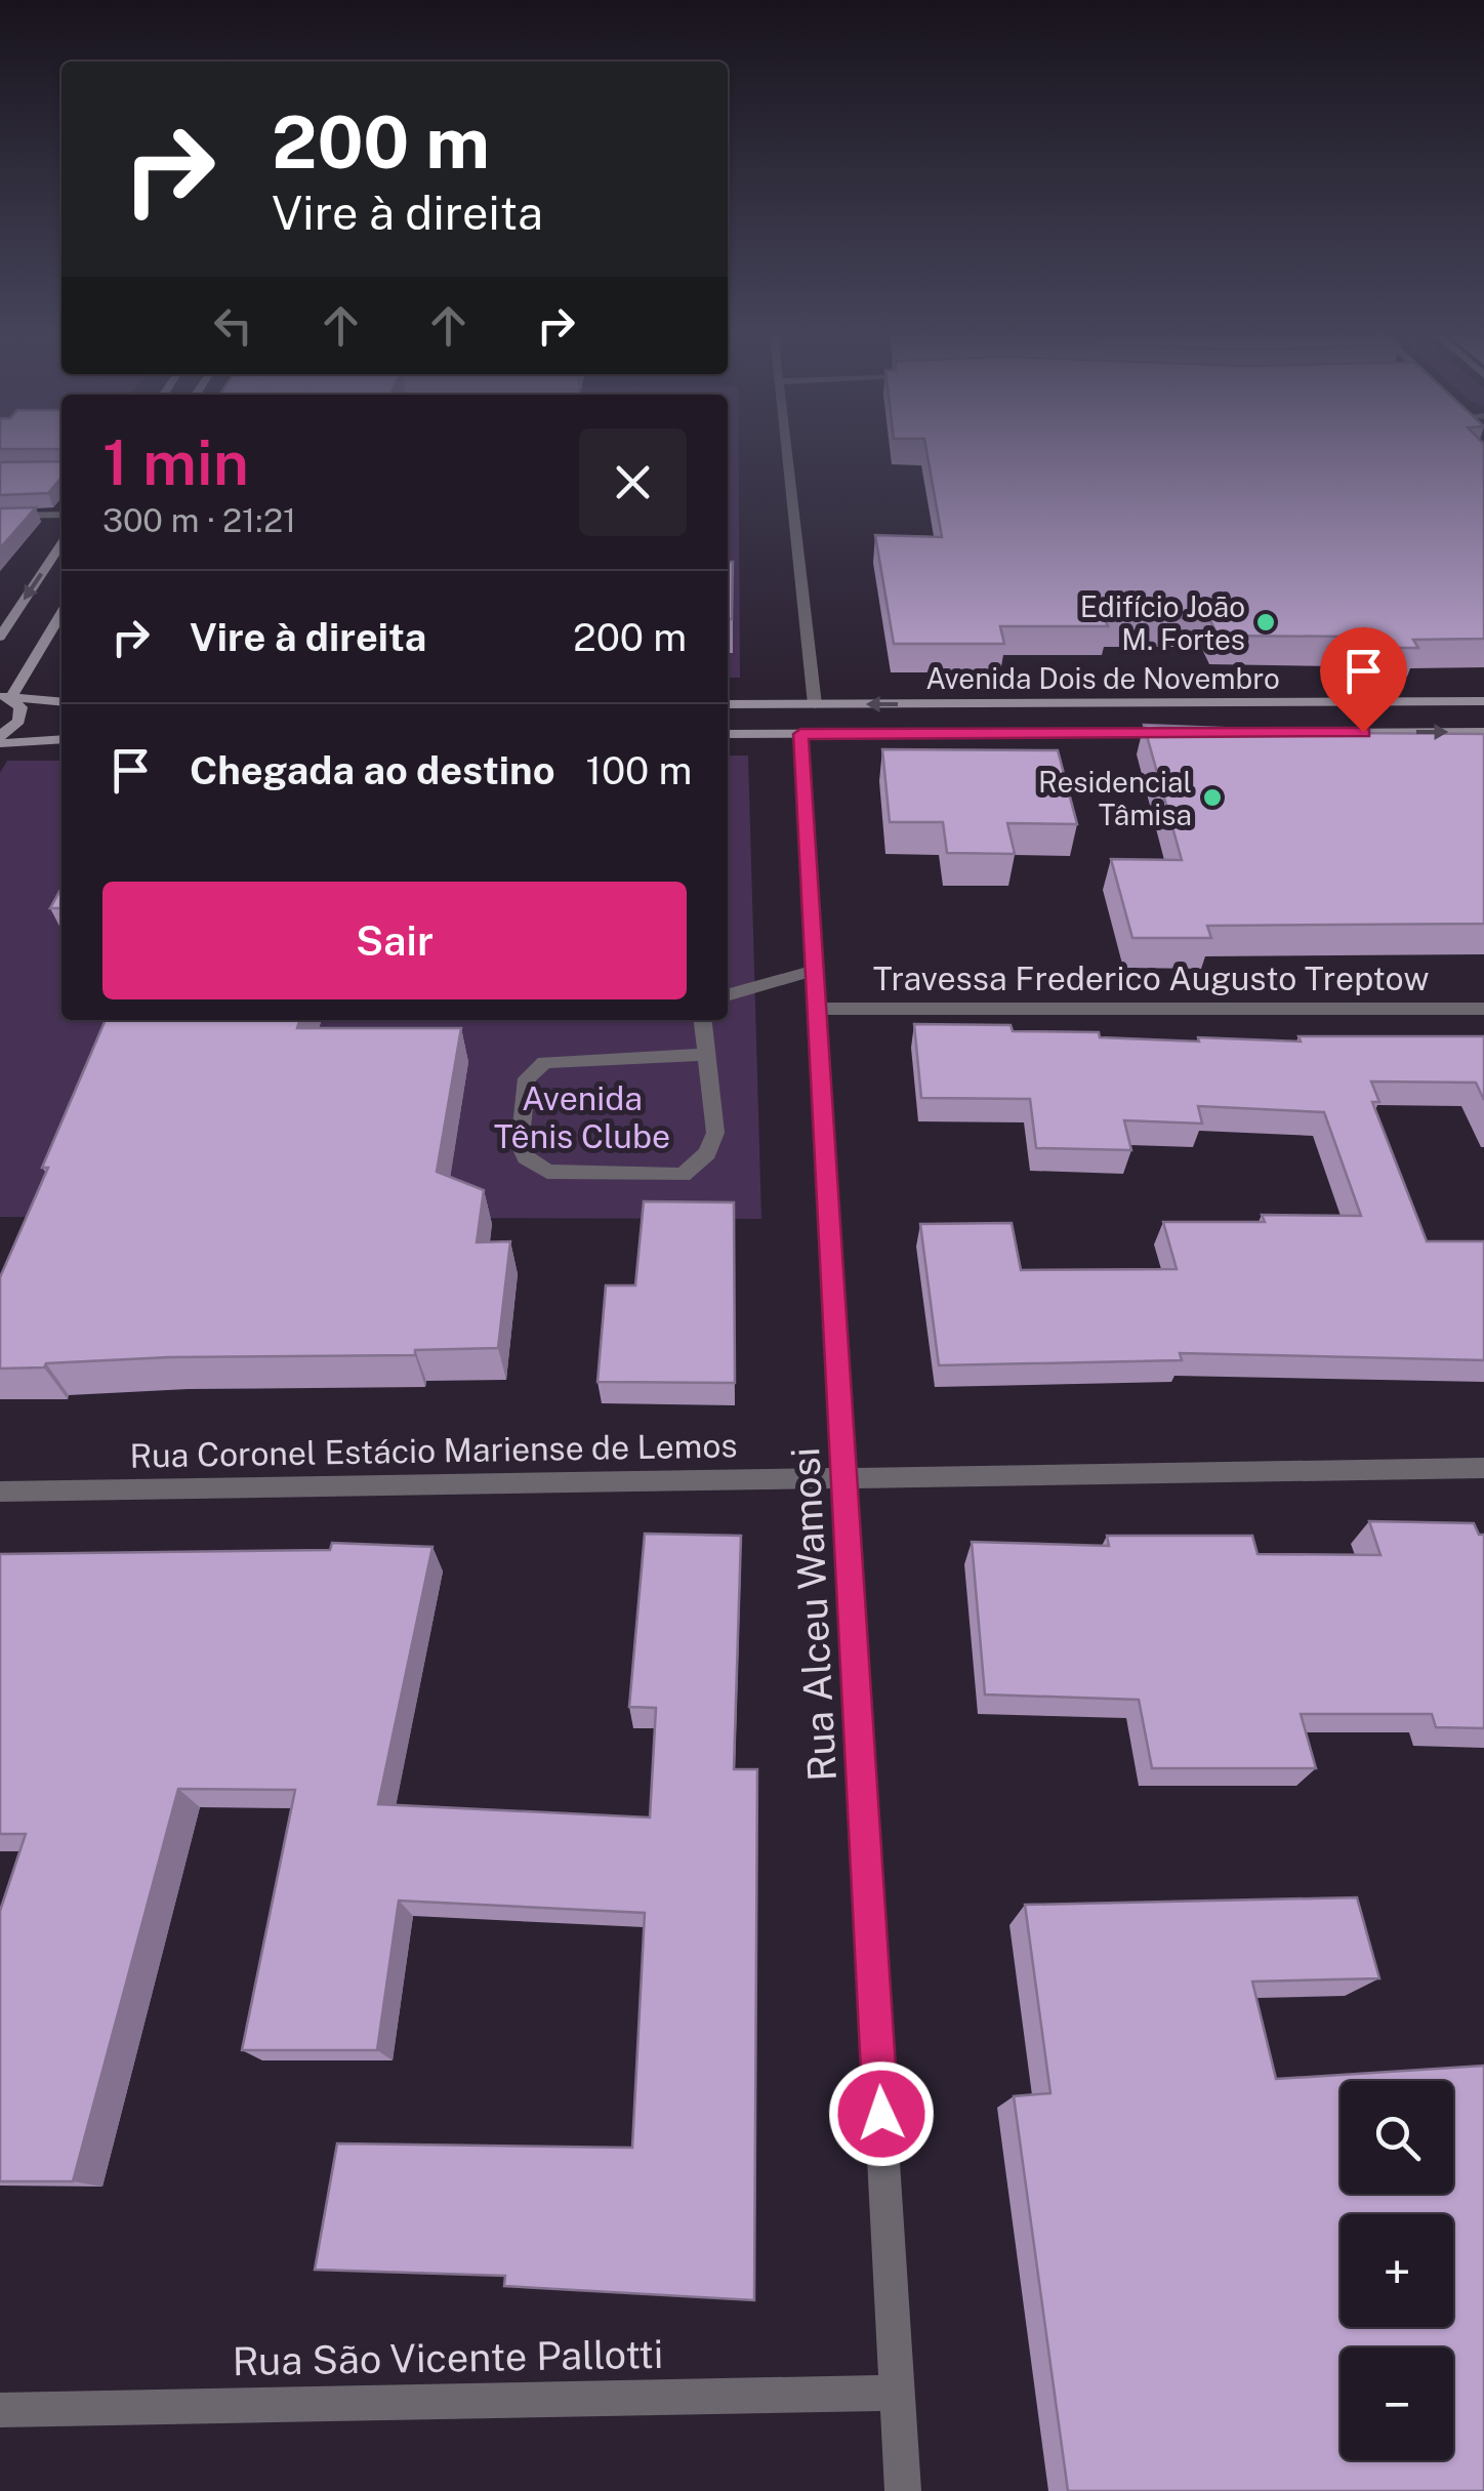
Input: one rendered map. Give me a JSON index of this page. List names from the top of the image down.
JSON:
{
  "streets": {
    "street": [
      "Avenida Dois de Novembro",
      "Travessa Frederico Augusto Treptow",
      "Rua Coronel Estácio Mariense de Lemos",
      "Rua Alceu Wamosi",
      "Rua São Vicente Pallotti"
    ]
  },
  "crossings": [
    ["Avenida Dois de Novembro", "Rua Alceu Wamosi"],
    ["Travessa Frederico Augusto Treptow", "Rua Alceu Wamosi"],
    ["Rua Coronel Estácio Mariense de Lemos", "Rua Alceu Wamosi"],
    ["Rua Alceu Wamosi", "Rua São Vicente Pallotti"]
  ],
  "parks": ["Avenida Tênis Clube"],
  "places": ["Edifício João M. Fortes", "Residencial Tâmisa"],
  "page": {
    "turn": ["200 m", "Vire à direita"],
    "heading": ["1 min", "300 m · 21:21"],
    "list": [
      {
        "name": "Vire à direita",
        "value": "200 m"
      },
      {
        "name": "Chegada ao destino",
        "value": "100 m"
      }
    ],
    "buttons": "Sair",
    "map_buttons": ["+", "−"]
  }
}
